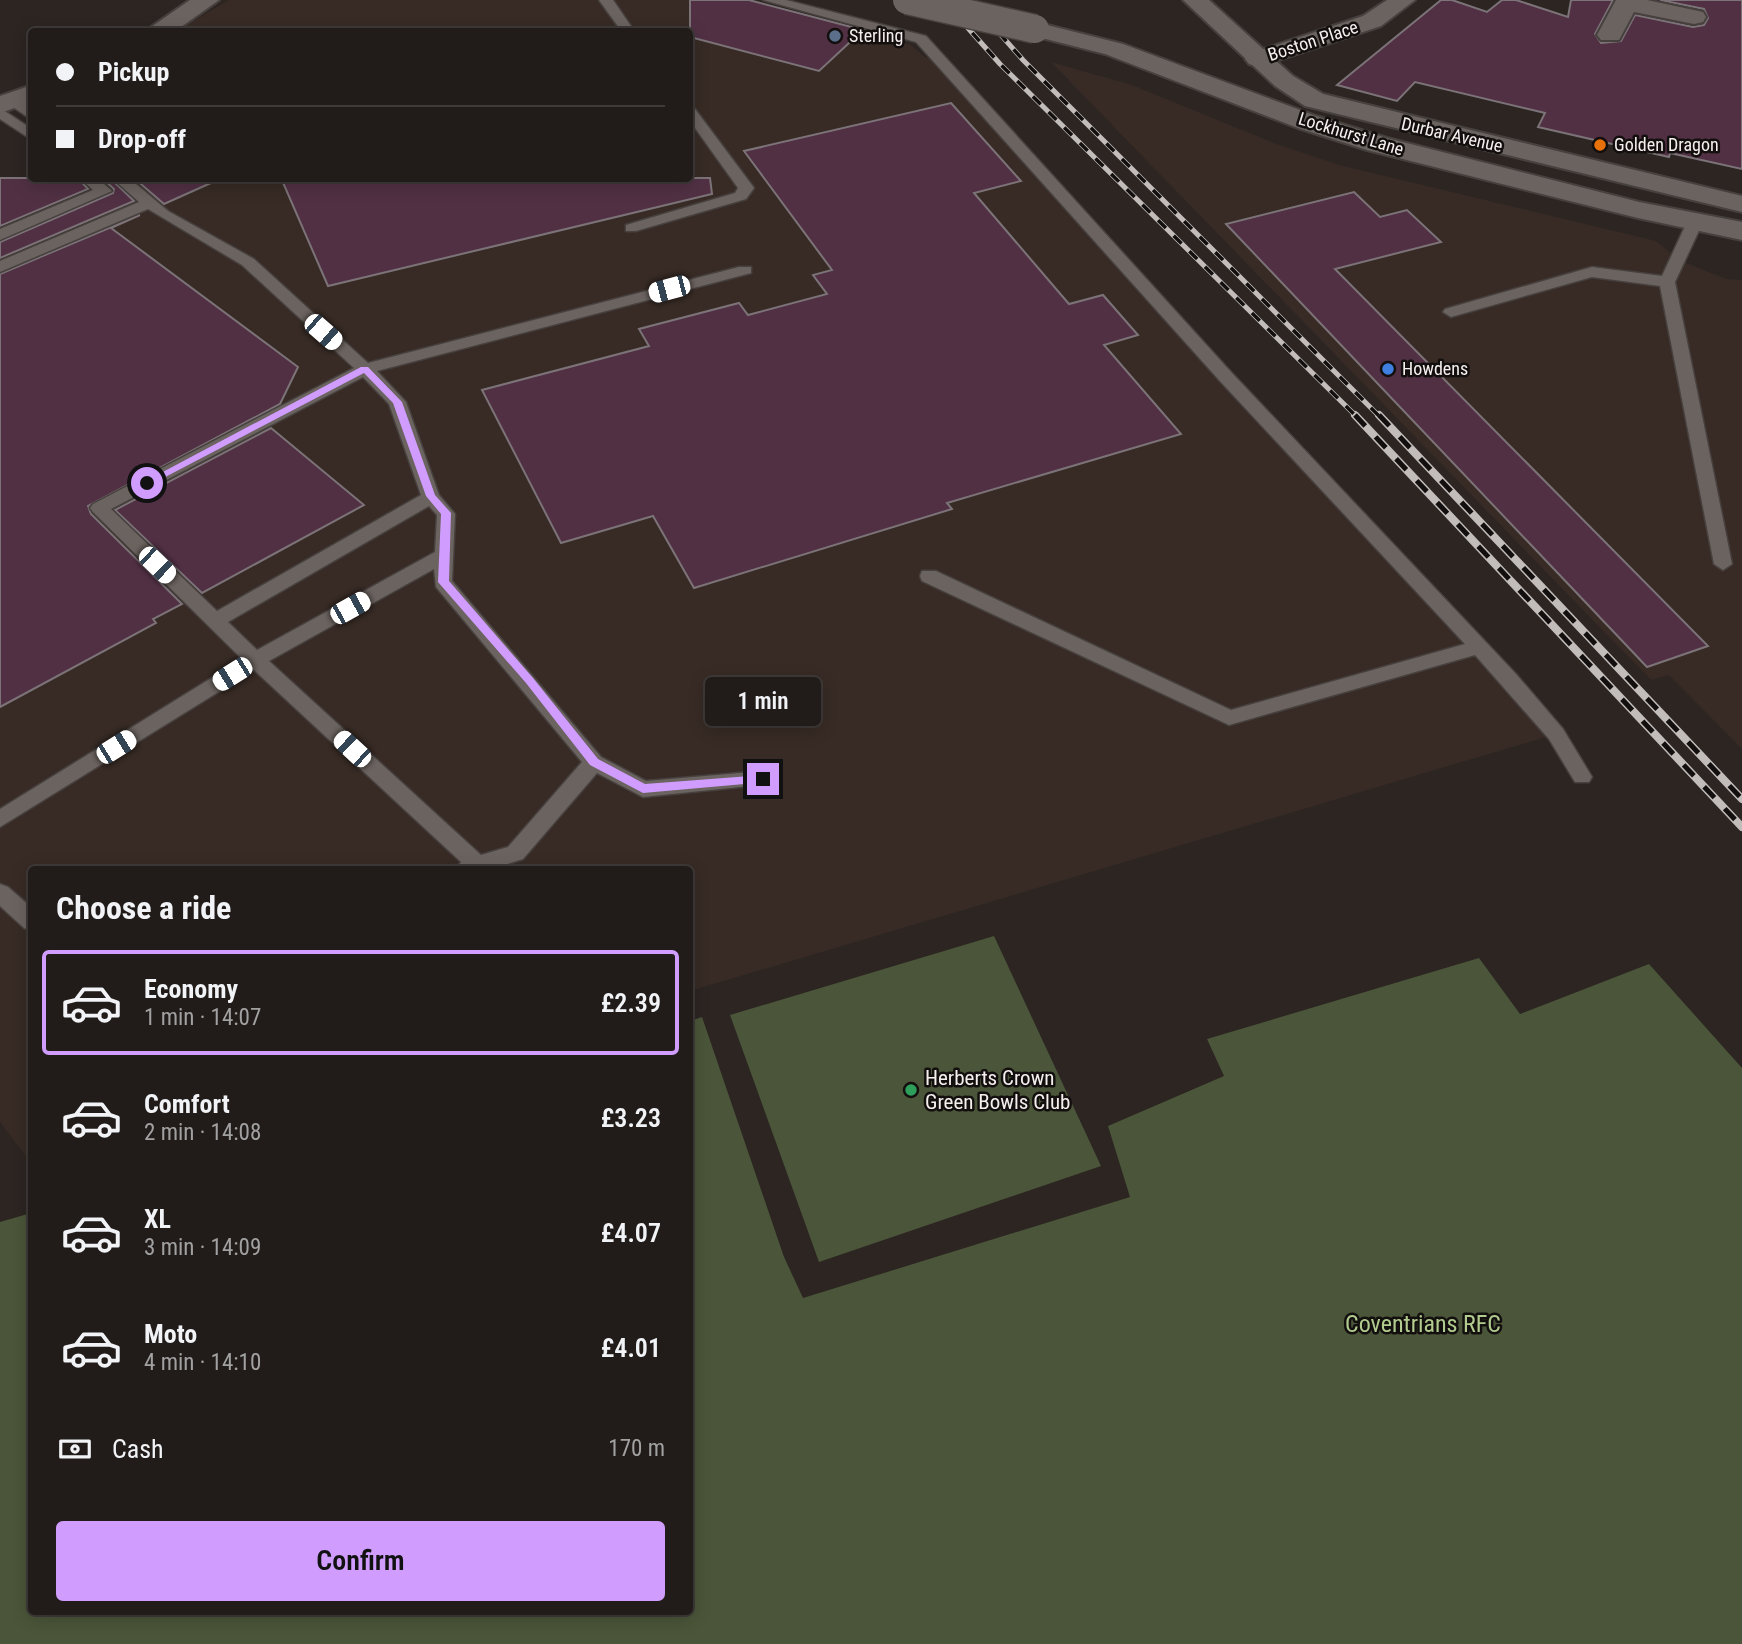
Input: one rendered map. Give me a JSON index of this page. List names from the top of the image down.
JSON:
{
  "streets": {
    "street": ["Boston Place", "Lockhurst Lane", "Durbar Avenue"]
  },
  "crossings": [
    ["Boston Place", "Durbar Avenue"]
  ],
  "parks": ["Coventrians RFC"],
  "places": [
    "Sterling",
    "Golden Dragon",
    "Howdens",
    "Herberts Crown Green Bowls Club"
  ],
  "page": {
    "banner": ["Pickup", "Drop-off"],
    "bubble": "1 min",
    "heading": "Choose a ride",
    "list": [
      {
        "name": "Economy",
        "note": "1 min · 14:07",
        "value": "£2.39"
      },
      {
        "name": "Comfort",
        "note": "2 min · 14:08",
        "value": "£3.23"
      },
      {
        "name": "XL",
        "note": "3 min · 14:09",
        "value": "£4.07"
      },
      {
        "name": "Moto",
        "note": "4 min · 14:10",
        "value": "£4.01"
      }
    ],
    "pay": ["Cash", "170 m"],
    "buttons": "Confirm"
  }
}
